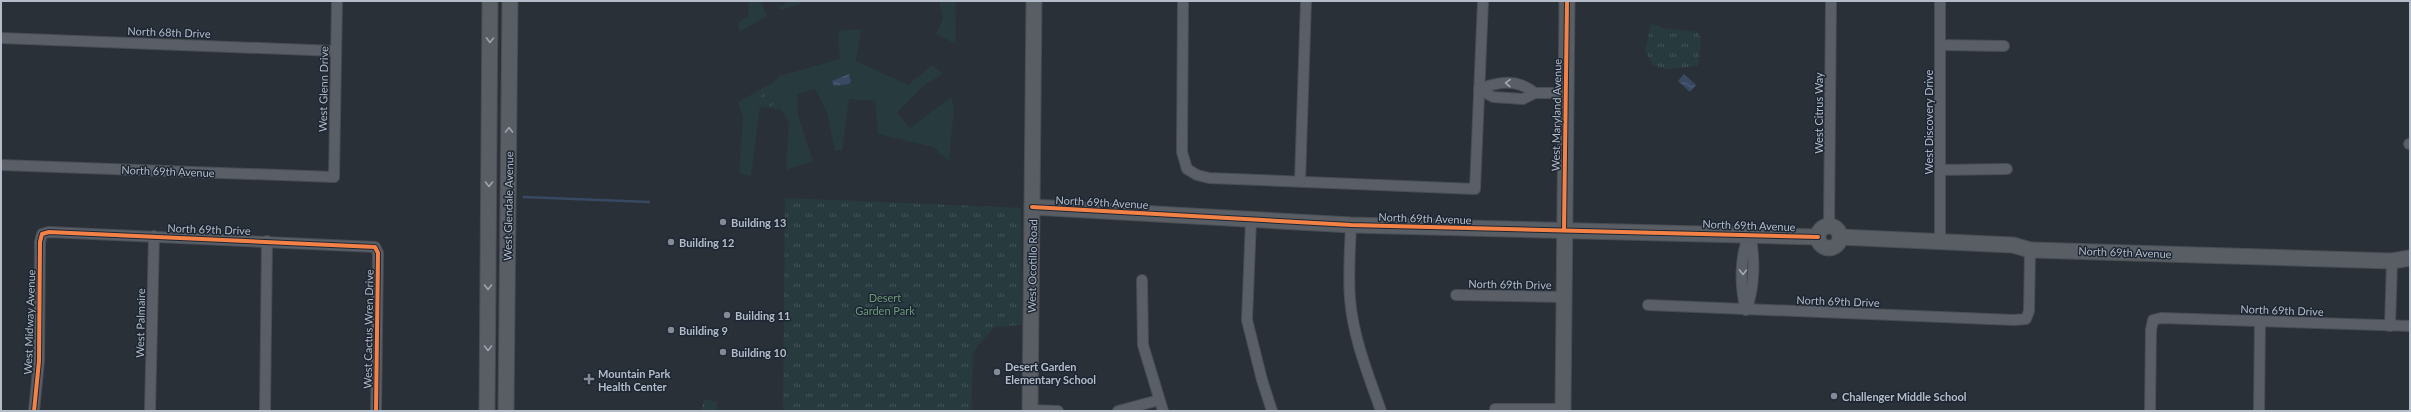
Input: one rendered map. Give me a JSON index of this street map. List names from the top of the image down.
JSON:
{
  "streets": {
    "street": [
      "North 68th Drive",
      "West Glenn Drive",
      "West Citrus Way",
      "West Maryland Avenue",
      "West Discovery Drive",
      "North 69th Avenue",
      "West Glendale Avenue",
      "North 69th Drive",
      "West Ocotillo Road",
      "West Midway Avenue",
      "West Palmaire",
      "West Cactus Wren Drive"
    ]
  },
  "crossings": [
    ["North 68th Drive", "West Glenn Drive"],
    ["West Glenn Drive", "North 69th Avenue"],
    ["West Citrus Way", "North 69th Avenue"],
    ["West Maryland Avenue", "North 69th Avenue"],
    ["West Maryland Avenue", "North 69th Drive"],
    ["West Discovery Drive", "North 69th Avenue"],
    ["North 69th Avenue", "North 69th Drive"],
    ["North 69th Avenue", "West Ocotillo Road"],
    ["North 69th Drive", "West Midway Avenue"],
    ["North 69th Drive", "West Palmaire"],
    ["North 69th Drive", "West Cactus Wren Drive"]
  ],
  "parks": ["Desert Garden Park"],
  "places": {
    "other": [
      "Building 13",
      "Building 12",
      "Building 11",
      "Building 9",
      "Building 10",
      "Desert Garden Elementary School",
      "Challenger Middle School"
    ],
    "health": ["Mountain Park Health Center"]
  }
}
